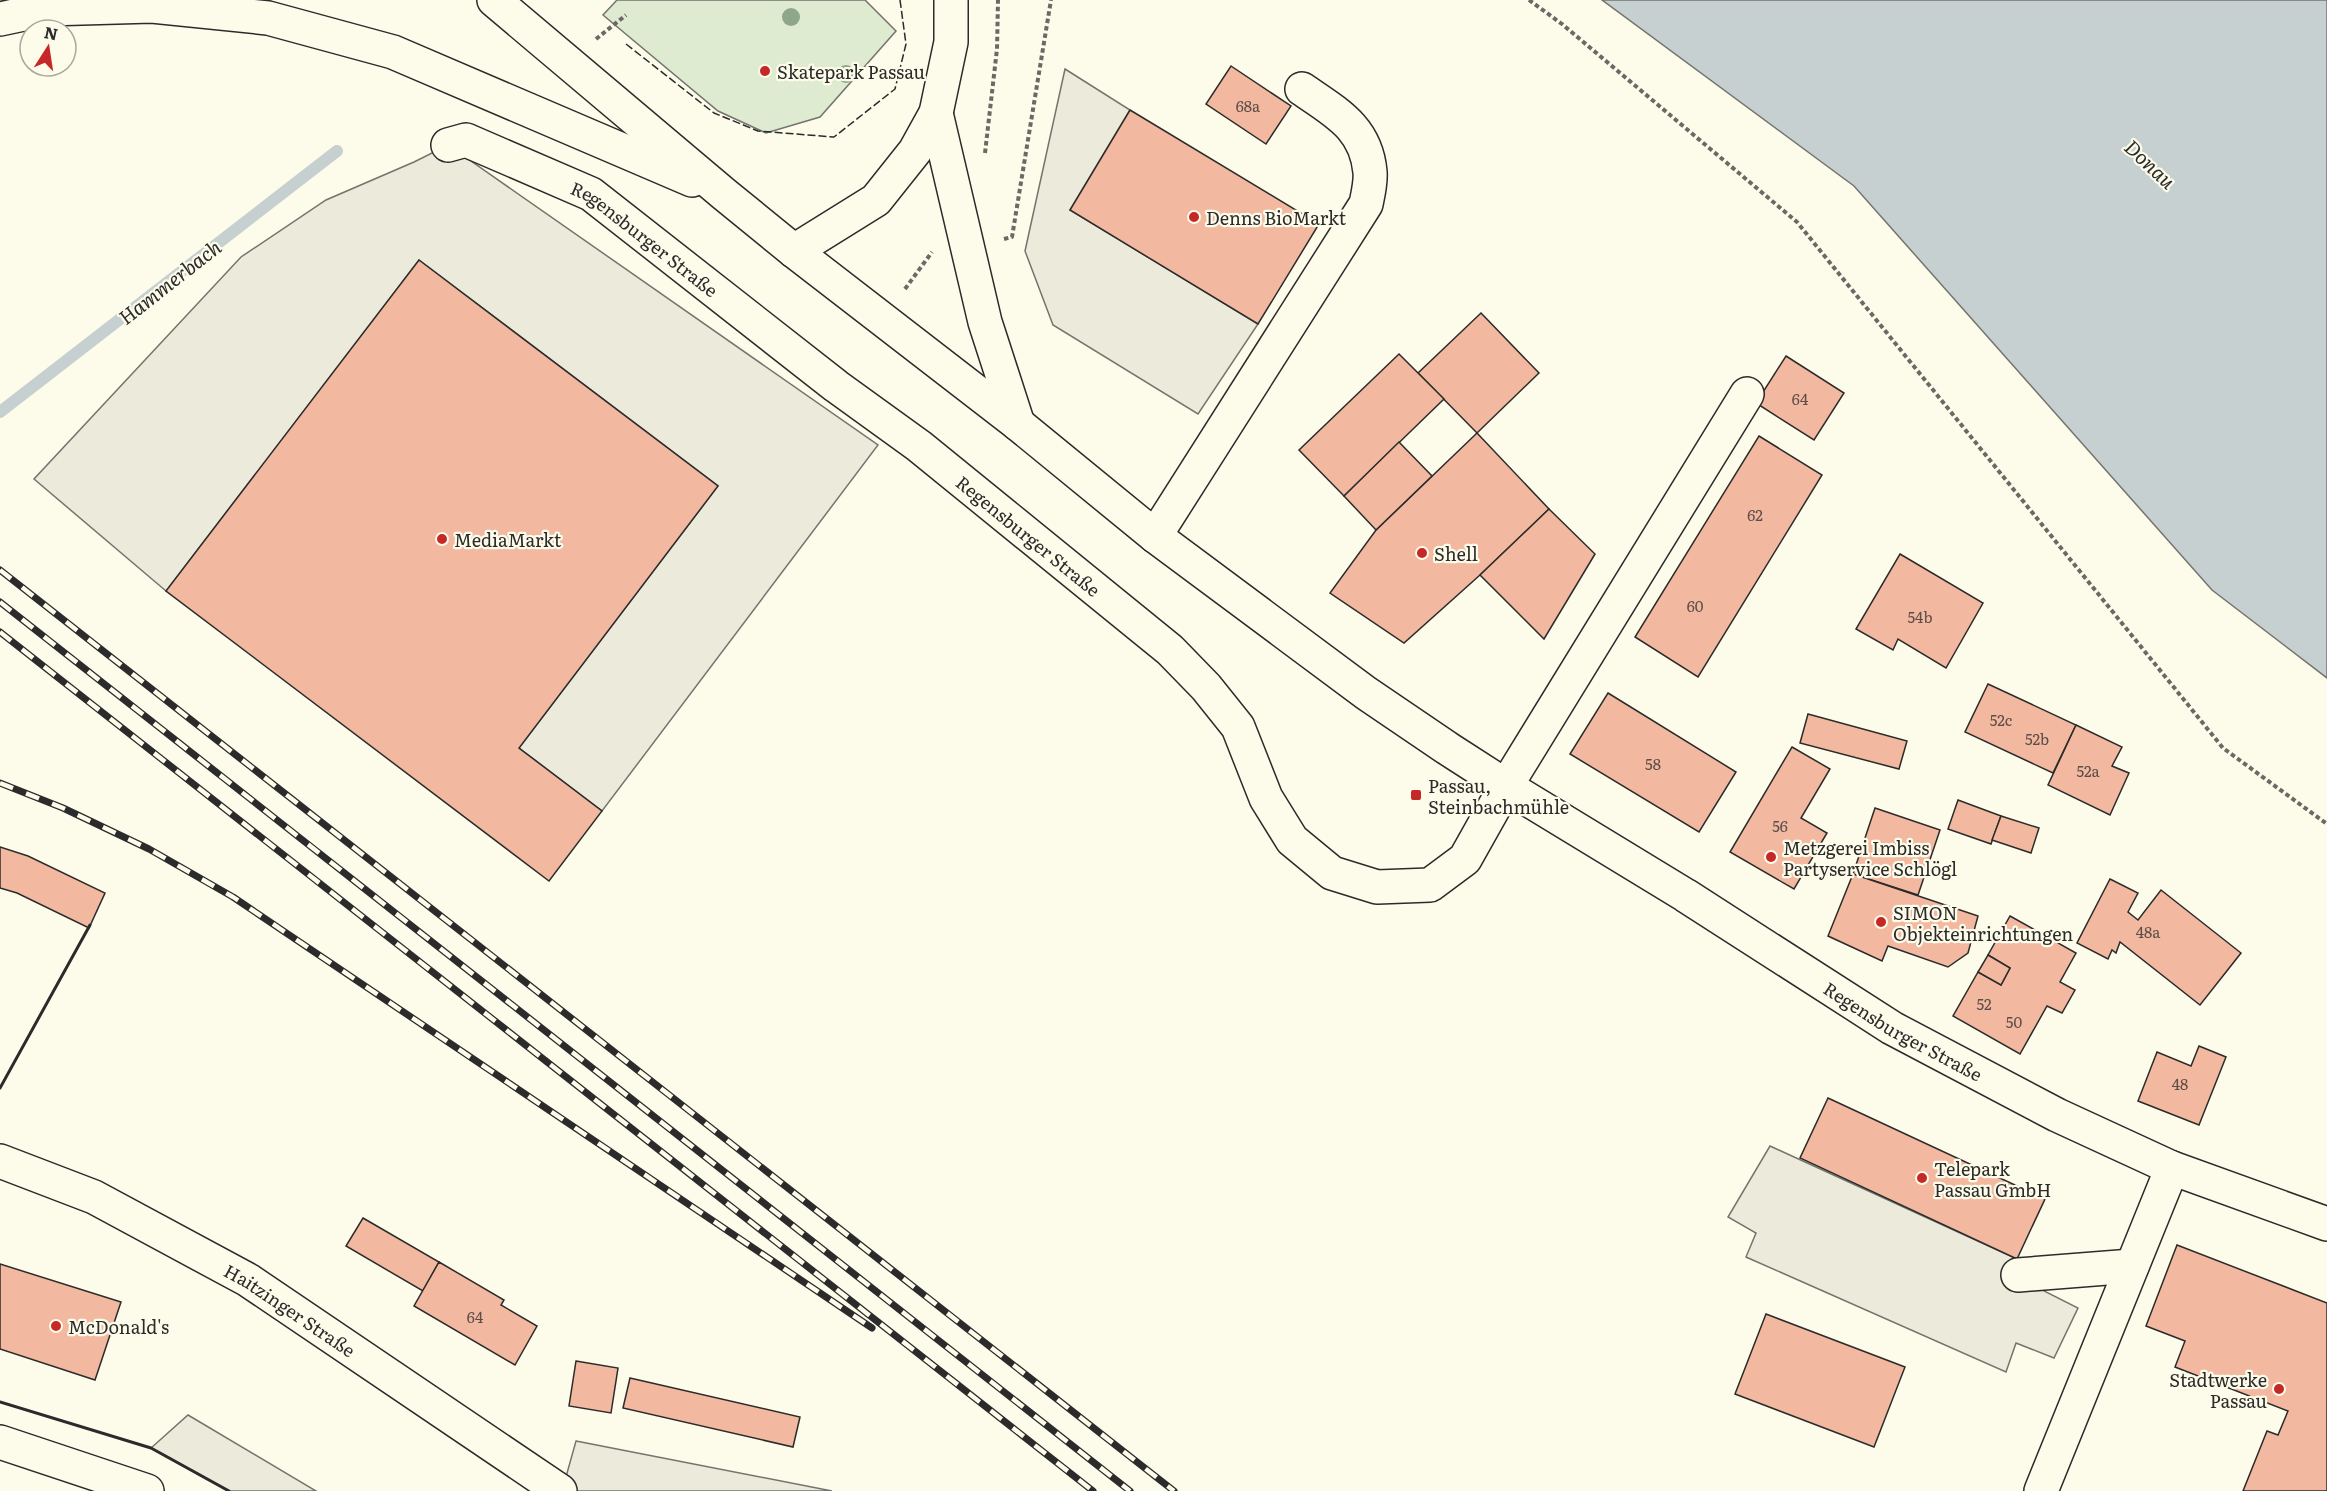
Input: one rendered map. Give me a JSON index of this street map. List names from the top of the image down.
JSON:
{
  "streets": {
    "main road": ["Regensburger Straße", "Haitzinger Straße"]
  },
  "water": ["Donau", "Hammerbach"],
  "places": {
    "other": [
      "Skatepark Passau",
      "Denns BioMarkt",
      "MediaMarkt",
      "Shell",
      "Metzgerei Imbiss Partyservice Schlögl",
      "SIMON Objekteinrichtungen",
      "Telepark Passau GmbH",
      "McDonald's",
      "Stadtwerke Passau"
    ],
    "transit": ["Passau, Steinbachmühle"]
  },
  "house_numbers": [
    "68a",
    "64",
    "62",
    "60",
    "54b",
    "52c",
    "52b",
    "58",
    "52a",
    "56",
    "48a",
    "52",
    "50",
    "48",
    "64"
  ],
  "north": "top"
}
